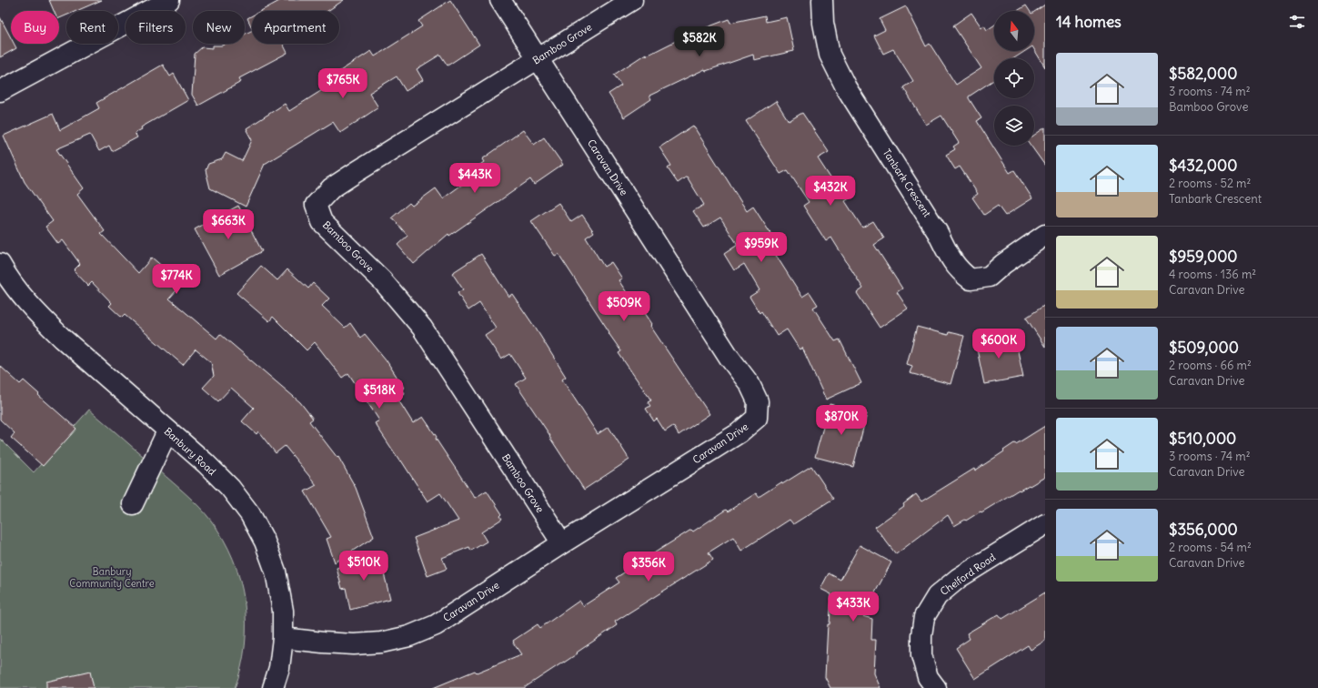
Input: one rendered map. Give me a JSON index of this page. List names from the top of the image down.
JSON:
{
  "streets": {
    "street": [
      "Bamboo Grove",
      "Caravan Drive",
      "Tanbark Crescent",
      "Banbury Road",
      "Chelford Road"
    ]
  },
  "crossings": [
    ["Bamboo Grove", "Caravan Drive"],
    ["Caravan Drive", "Banbury Road"]
  ],
  "parks": ["Banbury Community Centre"],
  "north": "top",
  "page": {
    "heading": "14 homes",
    "chip": [
      "Buy",
      "Rent",
      "Filters",
      "New",
      "Apartment"
    ],
    "price": [
      "$582K",
      "$765K",
      "$443K",
      "$432K",
      "$663K",
      "$959K",
      "$774K",
      "$509K",
      "$600K",
      "$518K",
      "$870K",
      "$510K",
      "$356K",
      "$433K"
    ],
    "list": [
      {
        "name": "$582,000",
        "note": "3 rooms · 74 m² · Bamboo Grove"
      },
      {
        "name": "$432,000",
        "note": "2 rooms · 52 m² · Tanbark Crescent"
      },
      {
        "name": "$959,000",
        "note": "4 rooms · 136 m² · Caravan Drive"
      },
      {
        "name": "$509,000",
        "note": "2 rooms · 66 m² · Caravan Drive"
      },
      {
        "name": "$510,000",
        "note": "3 rooms · 74 m² · Caravan Drive"
      },
      {
        "name": "$356,000",
        "note": "2 rooms · 54 m² · Caravan Drive"
      }
    ]
  }
}
